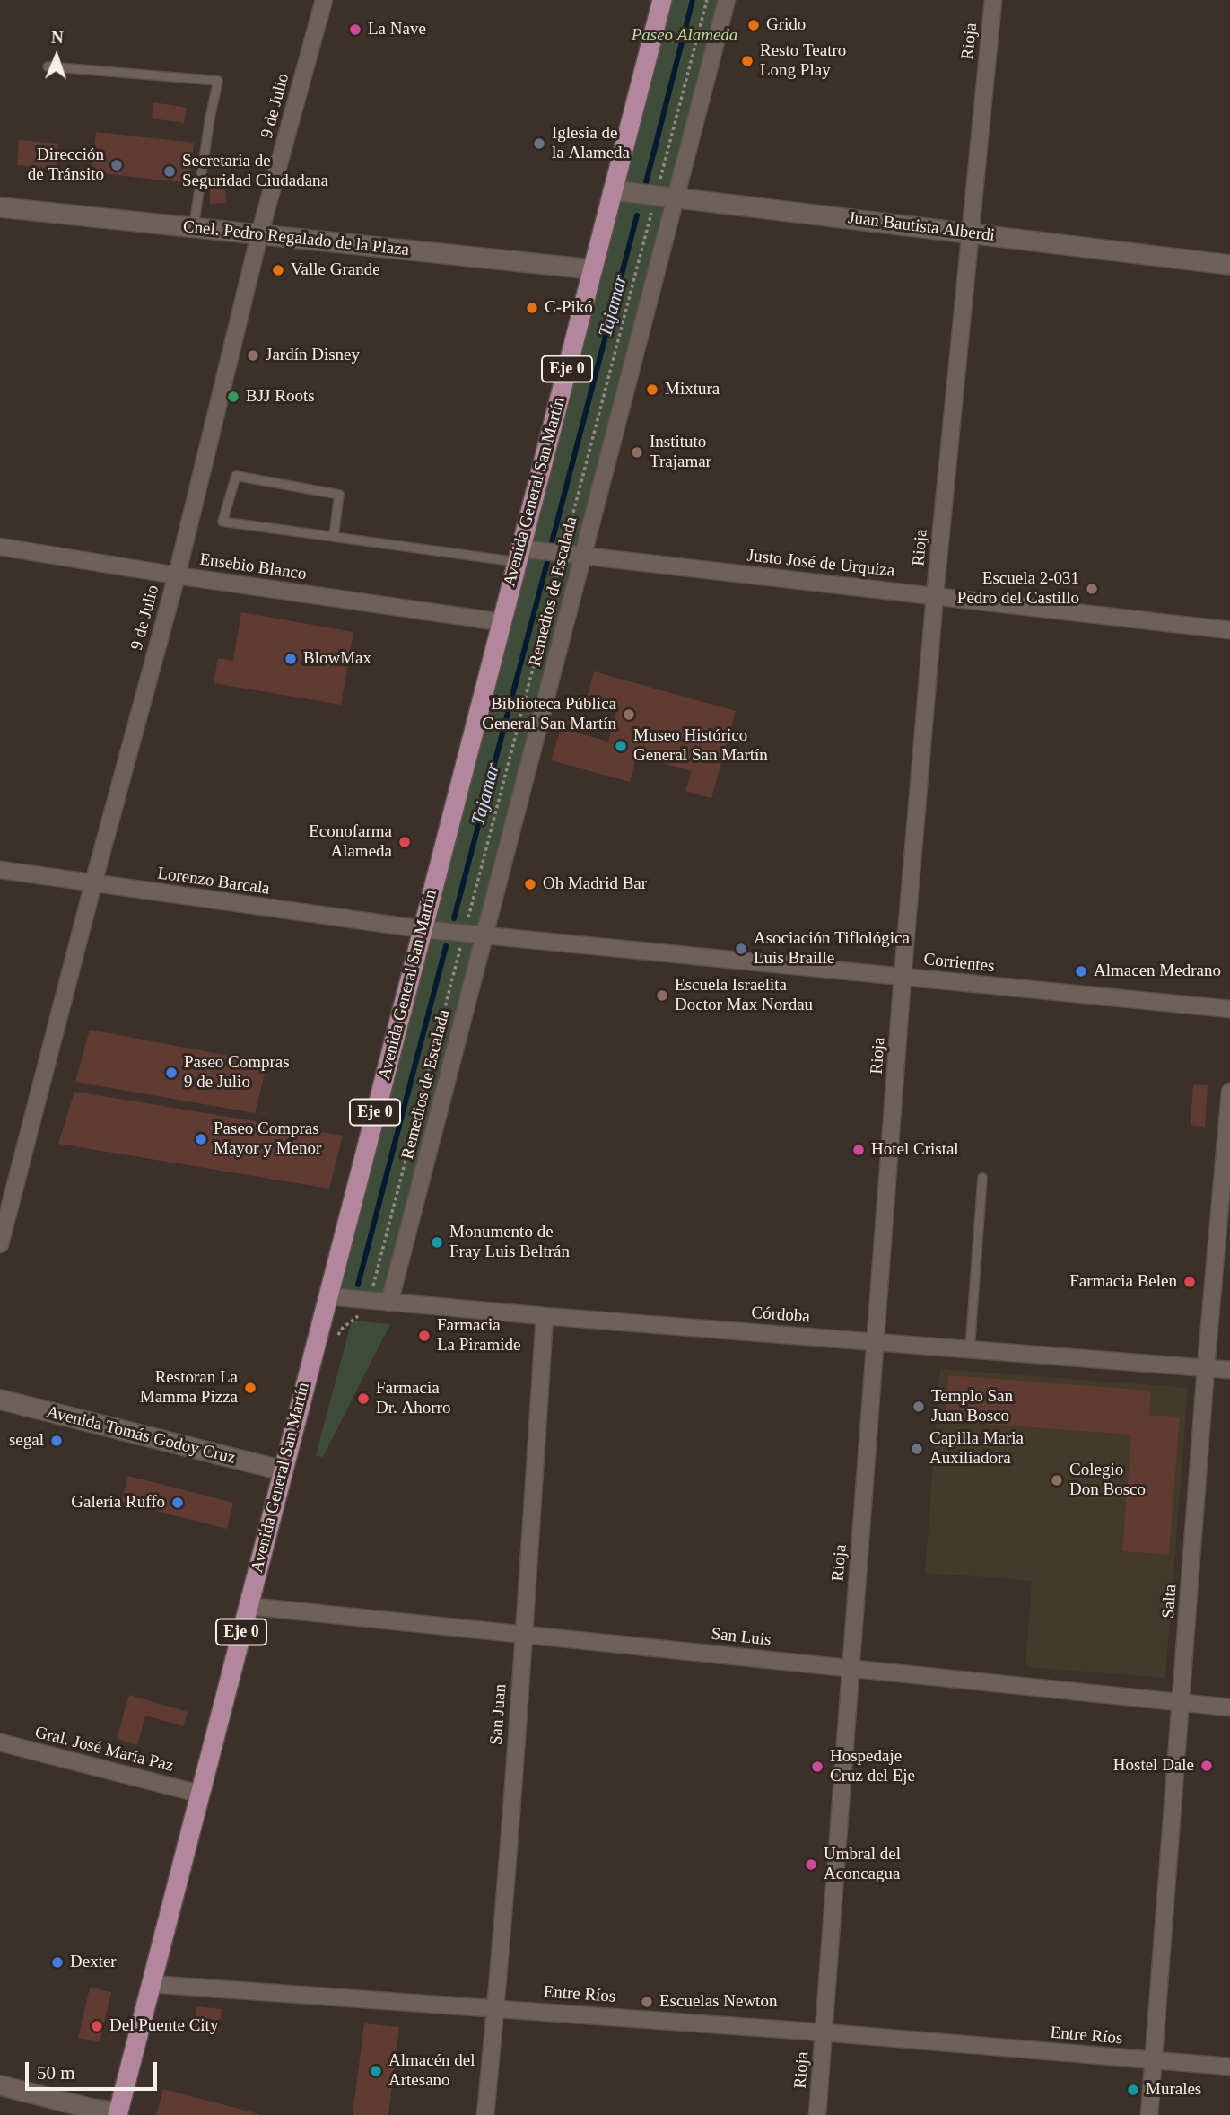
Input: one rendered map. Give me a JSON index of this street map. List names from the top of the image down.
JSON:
{
  "streets": {
    "main road": ["Eje 0", "Avenida General San Martín"],
    "street": [
      "Rioja",
      "9 de Julio",
      "Juan Bautista Alberdi",
      "Cnel. Pedro Regalado de la Plaza",
      "Justo José de Urquiza",
      "Eusebio Blanco",
      "Remedios de Escalada",
      "Lorenzo Barcala",
      "Corrientes",
      "Córdoba",
      "Avenida Tomás Godoy Cruz",
      "Salta",
      "San Luis",
      "San Juan",
      "Gral. José María Paz",
      "Entre Ríos"
    ]
  },
  "crossings": [
    ["Rioja", "Juan Bautista Alberdi"],
    ["Rioja", "Justo José de Urquiza"],
    ["Rioja", "Corrientes"],
    ["Rioja", "Córdoba"],
    ["Rioja", "San Luis"],
    ["Rioja", "Entre Ríos"],
    ["9 de Julio", "Cnel. Pedro Regalado de la Plaza"],
    ["9 de Julio", "Eusebio Blanco"],
    ["9 de Julio", "Lorenzo Barcala"],
    ["Juan Bautista Alberdi", "Avenida General San Martín"],
    ["Juan Bautista Alberdi", "Remedios de Escalada"],
    ["Cnel. Pedro Regalado de la Plaza", "Avenida General San Martín"],
    ["Avenida General San Martín", "Justo José de Urquiza"],
    ["Avenida General San Martín", "Eusebio Blanco"],
    ["Avenida General San Martín", "Lorenzo Barcala"],
    ["Avenida General San Martín", "Corrientes"],
    ["Avenida General San Martín", "Córdoba"],
    ["Avenida General San Martín", "Avenida Tomás Godoy Cruz"],
    ["Avenida General San Martín", "San Luis"],
    ["Avenida General San Martín", "Gral. José María Paz"],
    ["Avenida General San Martín", "Entre Ríos"],
    ["Justo José de Urquiza", "Remedios de Escalada"],
    ["Remedios de Escalada", "Corrientes"],
    ["Remedios de Escalada", "Córdoba"],
    ["Lorenzo Barcala", "Corrientes"],
    ["Córdoba", "Salta"],
    ["Córdoba", "San Juan"],
    ["Salta", "San Luis"],
    ["Salta", "Entre Ríos"],
    ["San Luis", "San Juan"],
    ["San Juan", "Entre Ríos"]
  ],
  "water": ["Tajamar"],
  "parks": ["Paseo Alameda"],
  "places": [
    "Grido",
    "La Nave",
    "Resto Teatro Long Play",
    "Iglesia de la Alameda",
    "Dirección de Tránsito",
    "Secretaria de Seguridad Ciudadana",
    "Valle Grande",
    "C-Pikó",
    "Jardín Disney",
    "Mixtura",
    "BJJ Roots",
    "Instituto Trajamar",
    "Escuela 2-031 Pedro del Castillo",
    "BlowMax",
    "Biblioteca Pública General San Martín",
    "Museo Histórico General San Martín",
    "Econofarma Alameda",
    "Oh Madrid Bar",
    "Asociación Tiflológica Luis Braille",
    "Almacen Medrano",
    "Escuela Israelita Doctor Max Nordau",
    "Paseo Compras 9 de Julio",
    "Paseo Compras Mayor y Menor",
    "Hotel Cristal",
    "Monumento de Fray Luis Beltrán",
    "Farmacia Belen",
    "Farmacia La Piramide",
    "Restoran La Mamma Pizza",
    "Farmacia Dr. Ahorro",
    "Templo San Juan Bosco",
    "segal",
    "Capilla Maria Auxiliadora",
    "Colegio Don Bosco",
    "Galería Ruffo",
    "Hostel Dale",
    "Hospedaje Cruz del Eje",
    "Umbral del Aconcagua",
    "Dexter",
    "Escuelas Newton",
    "Del Puente City",
    "Almacén del Artesano",
    "Murales"
  ],
  "scale_bar": "50 m",
  "north": "top"
}
